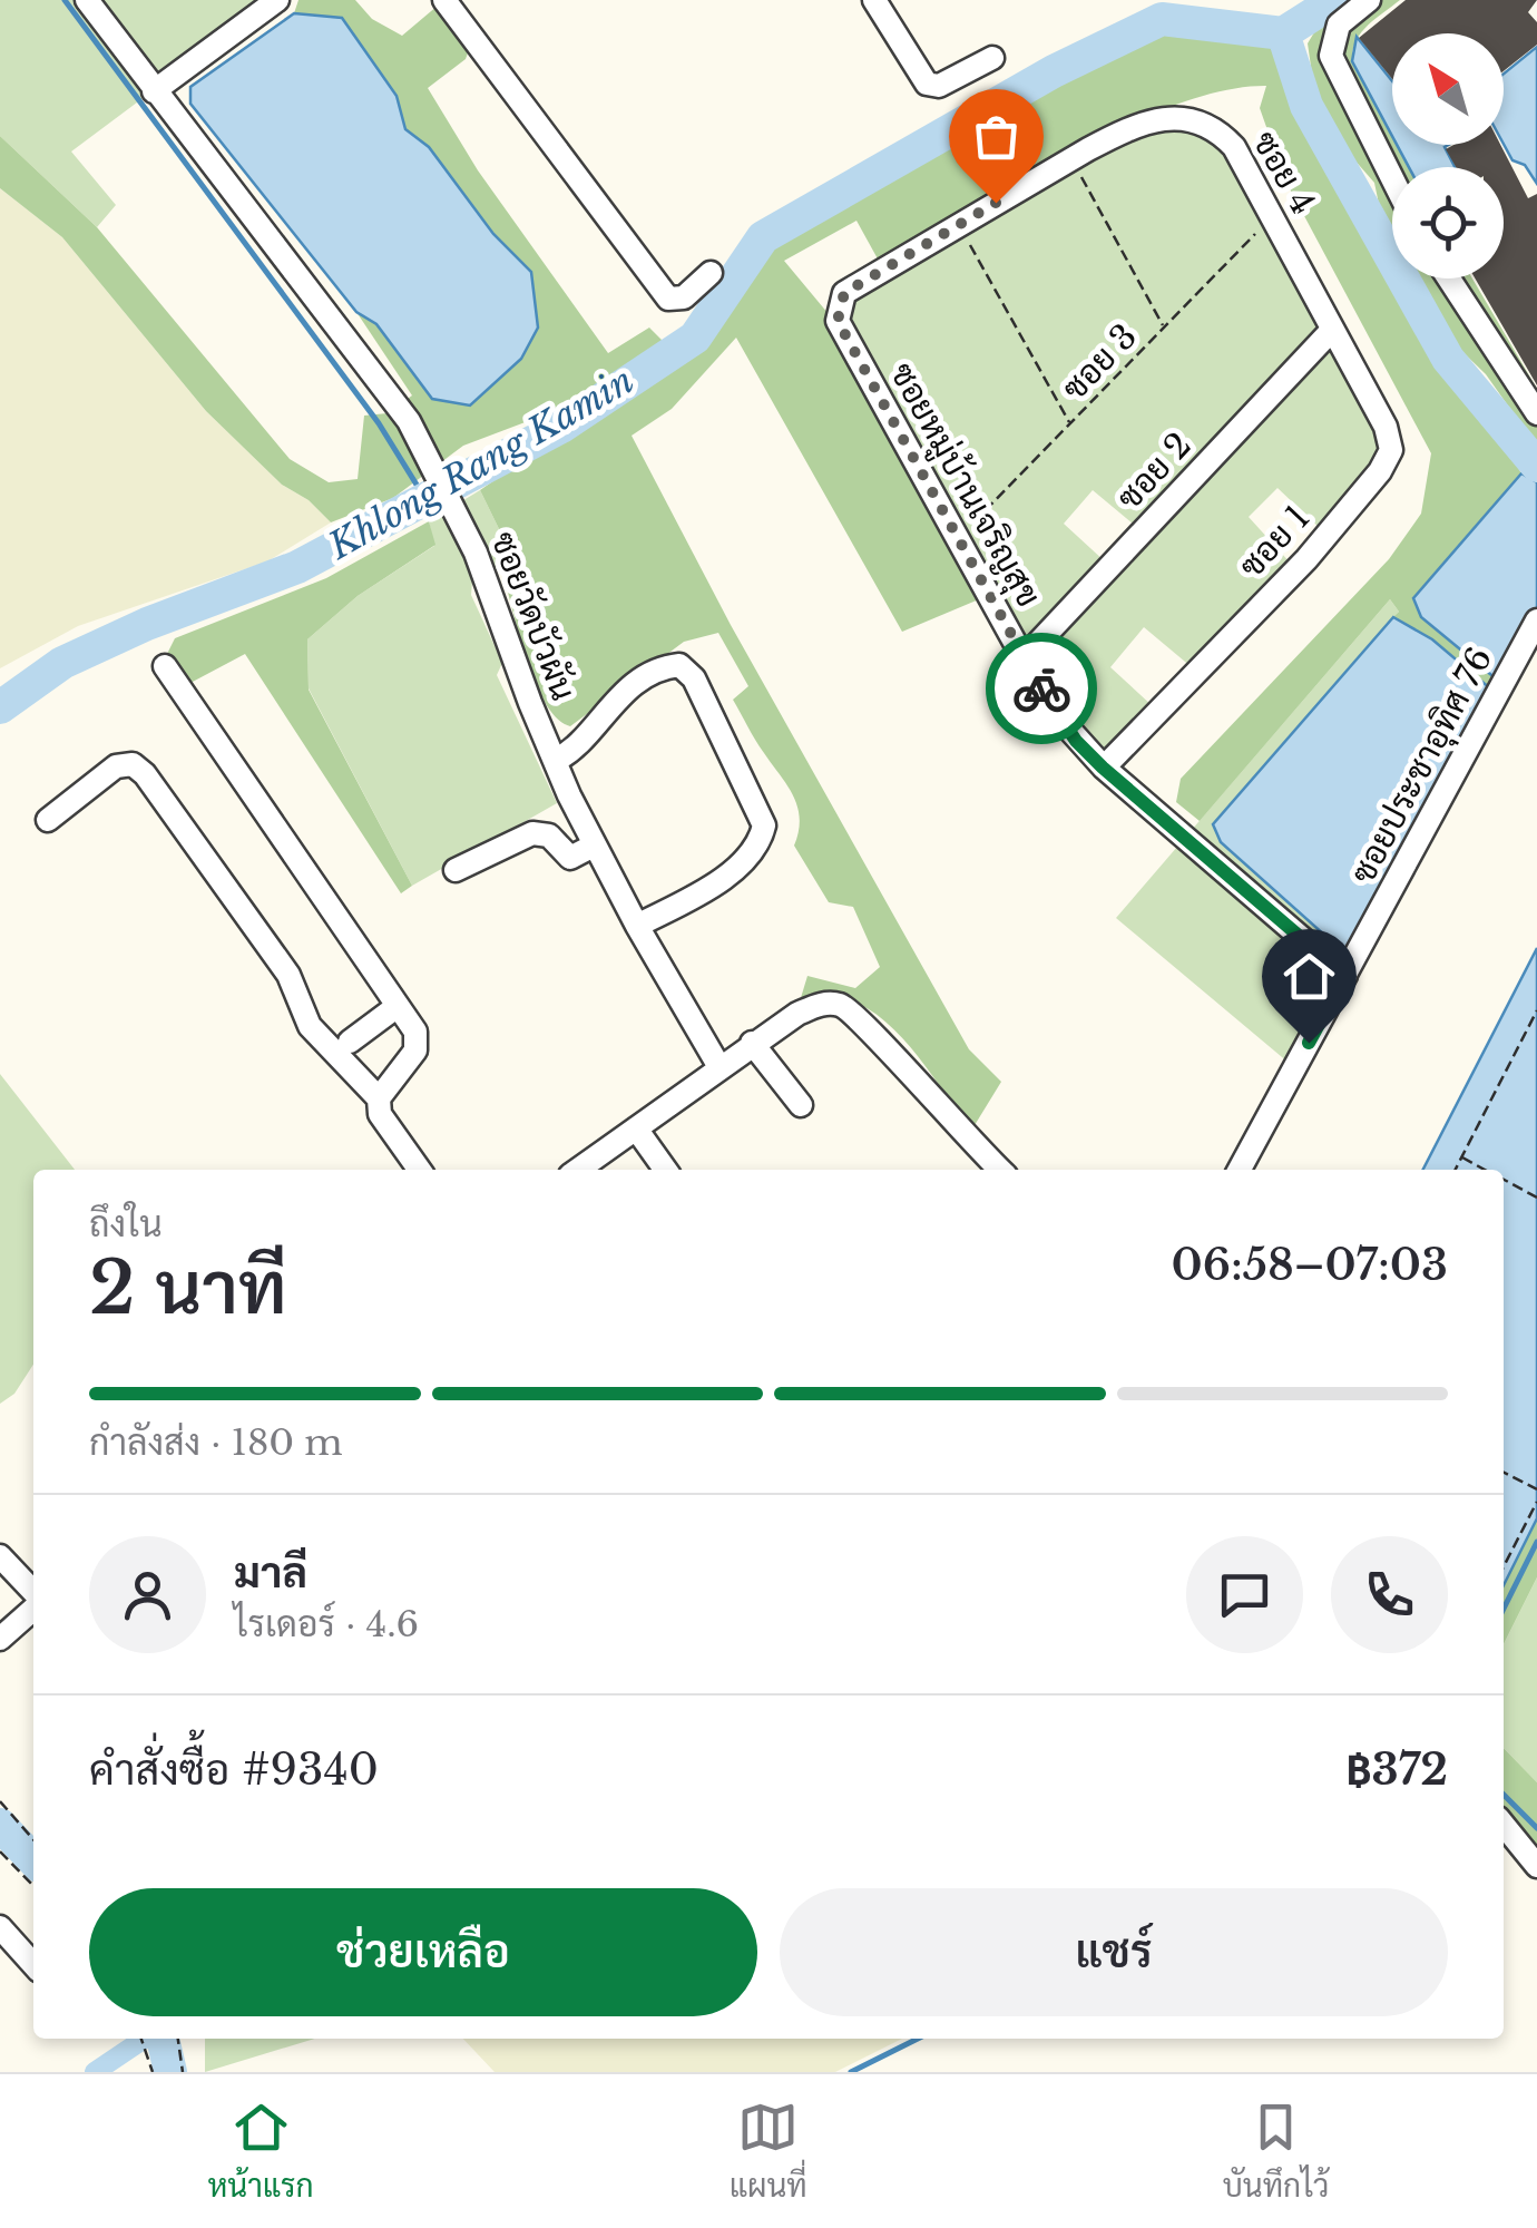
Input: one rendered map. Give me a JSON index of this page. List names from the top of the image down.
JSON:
{
  "streets": {
    "street": [
      "ซอย 4",
      "ซอย 2",
      "ซอยหมู่บ้านเจริญสุข",
      "ซอย 1",
      "ซอยวัดบัวผัน",
      "ซอยประชาอุทิศ 76"
    ],
    "path": ["ซอย 3"]
  },
  "crossings": [
    ["ซอย 4", "ซอย 3"],
    ["ซอย 4", "ซอย 2"],
    ["ซอย 4", "ซอยหมู่บ้านเจริญสุข"],
    ["ซอย 4", "ซอย 1"],
    ["ซอย 3", "ซอยหมู่บ้านเจริญสุข"],
    ["ซอย 2", "ซอยหมู่บ้านเจริญสุข"],
    ["ซอย 2", "ซอย 1"],
    ["ซอยหมู่บ้านเจริญสุข", "ซอย 1"],
    ["ซอยหมู่บ้านเจริญสุข", "ซอยประชาอุทิศ 76"]
  ],
  "water": ["Khlong Rang Kamin"],
  "north": "top left",
  "page": {
    "heading": ["2 นาที", "ถึงใน", "06:58–07:03"],
    "panel": [
      "มาลี",
      "ไรเดอร์ · 4.6",
      "คำสั่งซื้อ #9340",
      "฿372"
    ],
    "bar": "กำลังส่ง · 180 m",
    "buttons": ["ช่วยเหลือ", "แชร์"],
    "tabs": ["หน้าแรก", "แผนที่", "บันทึกไว้"]
  }
}
